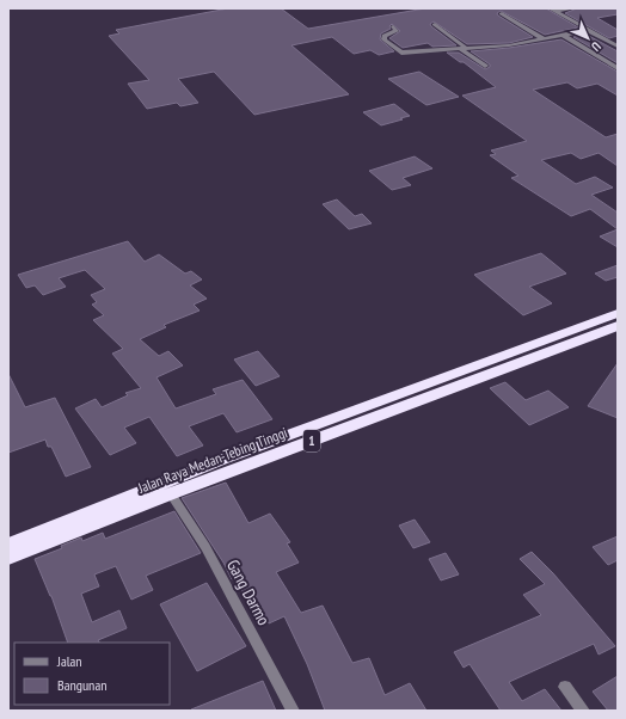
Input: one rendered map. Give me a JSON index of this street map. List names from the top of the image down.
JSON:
{
  "streets": {
    "highway": ["1", "Jalan Raya Medan-Tebing Tinggi"],
    "street": ["Gang Darmo"]
  },
  "crossings": [
    ["Jalan Raya Medan-Tebing Tinggi", "Gang Darmo"]
  ],
  "legend": ["Jalan", "Bangunan"],
  "north": "bottom right"
}
